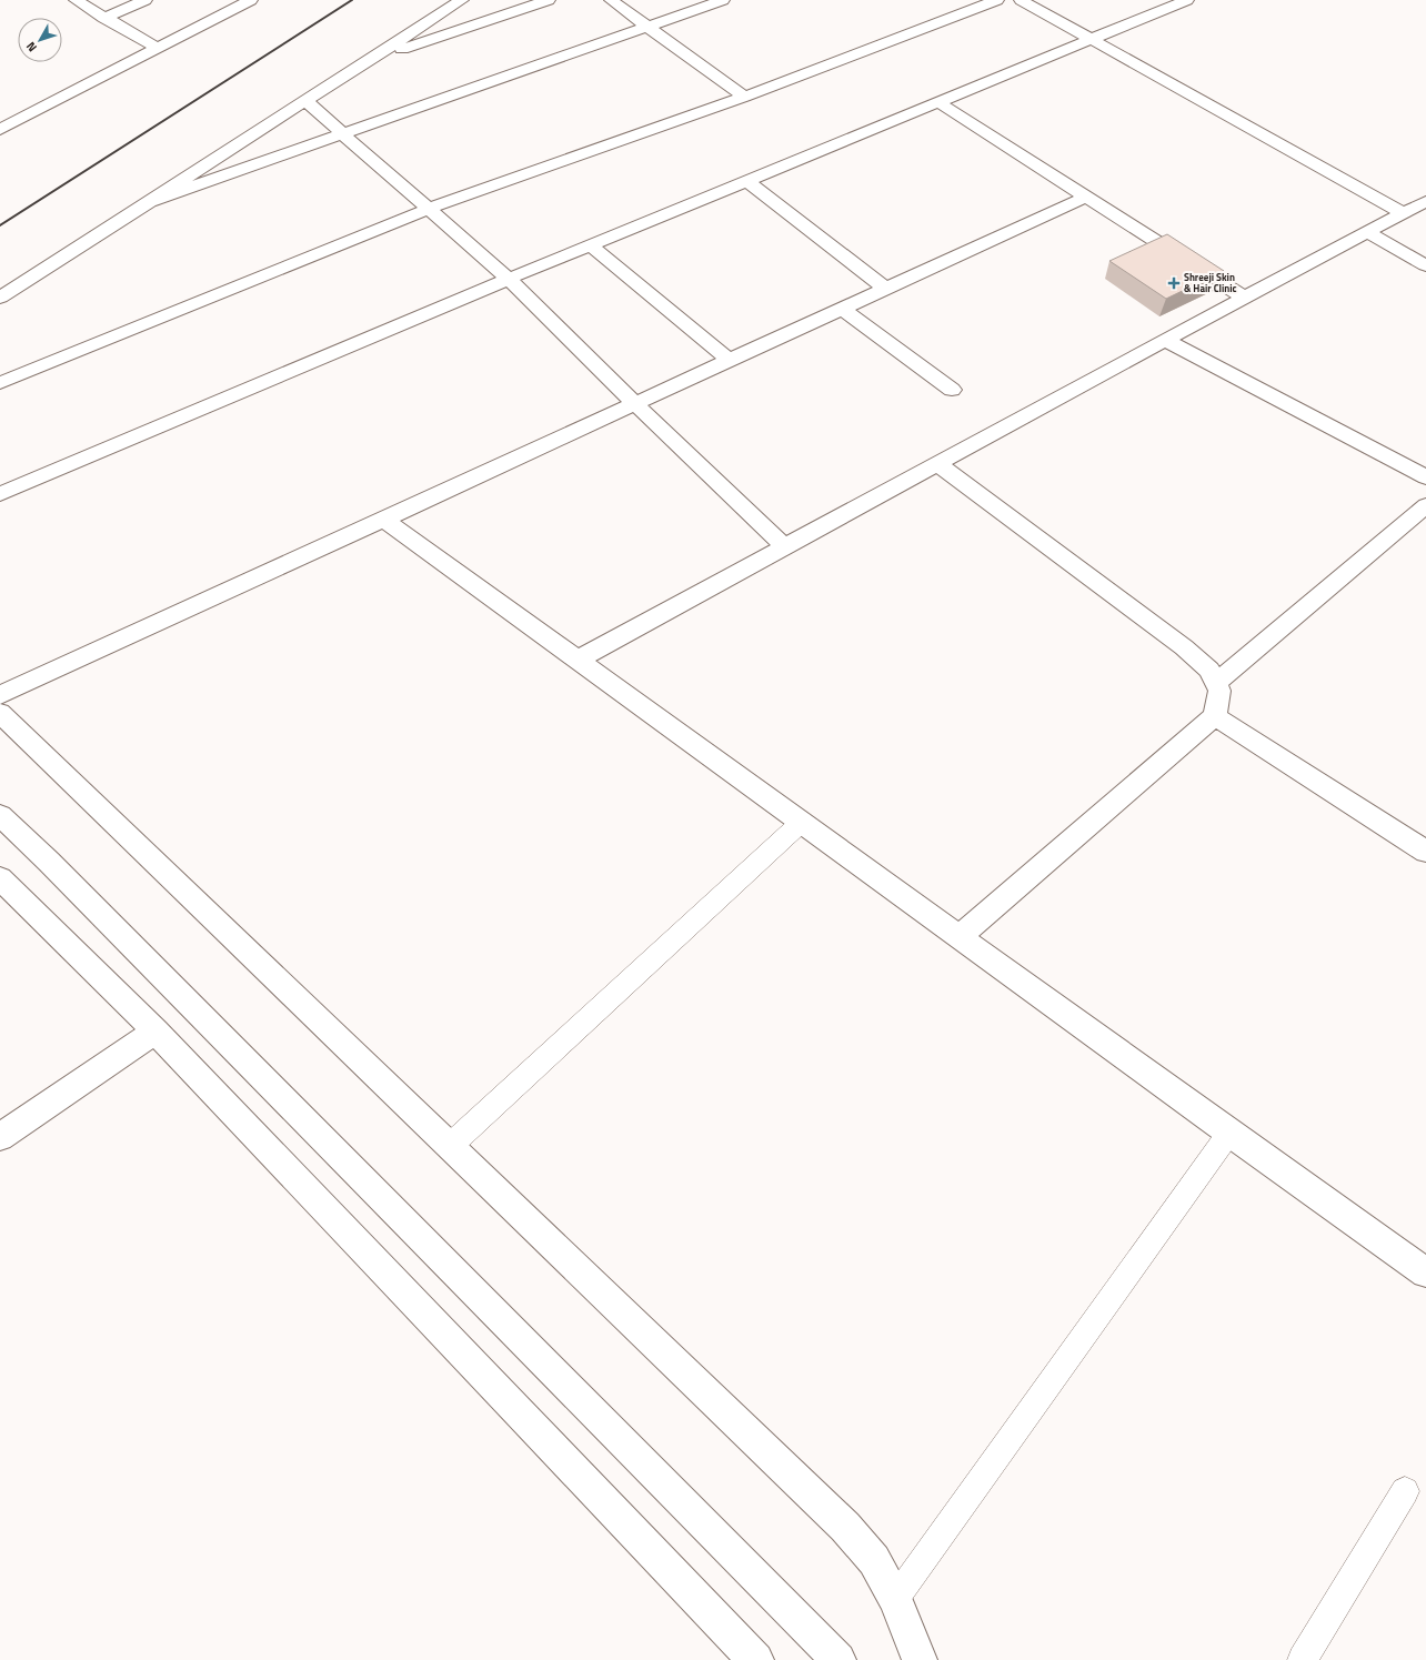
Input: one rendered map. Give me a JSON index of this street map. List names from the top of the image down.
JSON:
{
  "places": {
    "health": ["Shreeji Skin & Hair Clinic"]
  },
  "north": "bottom left"
}
